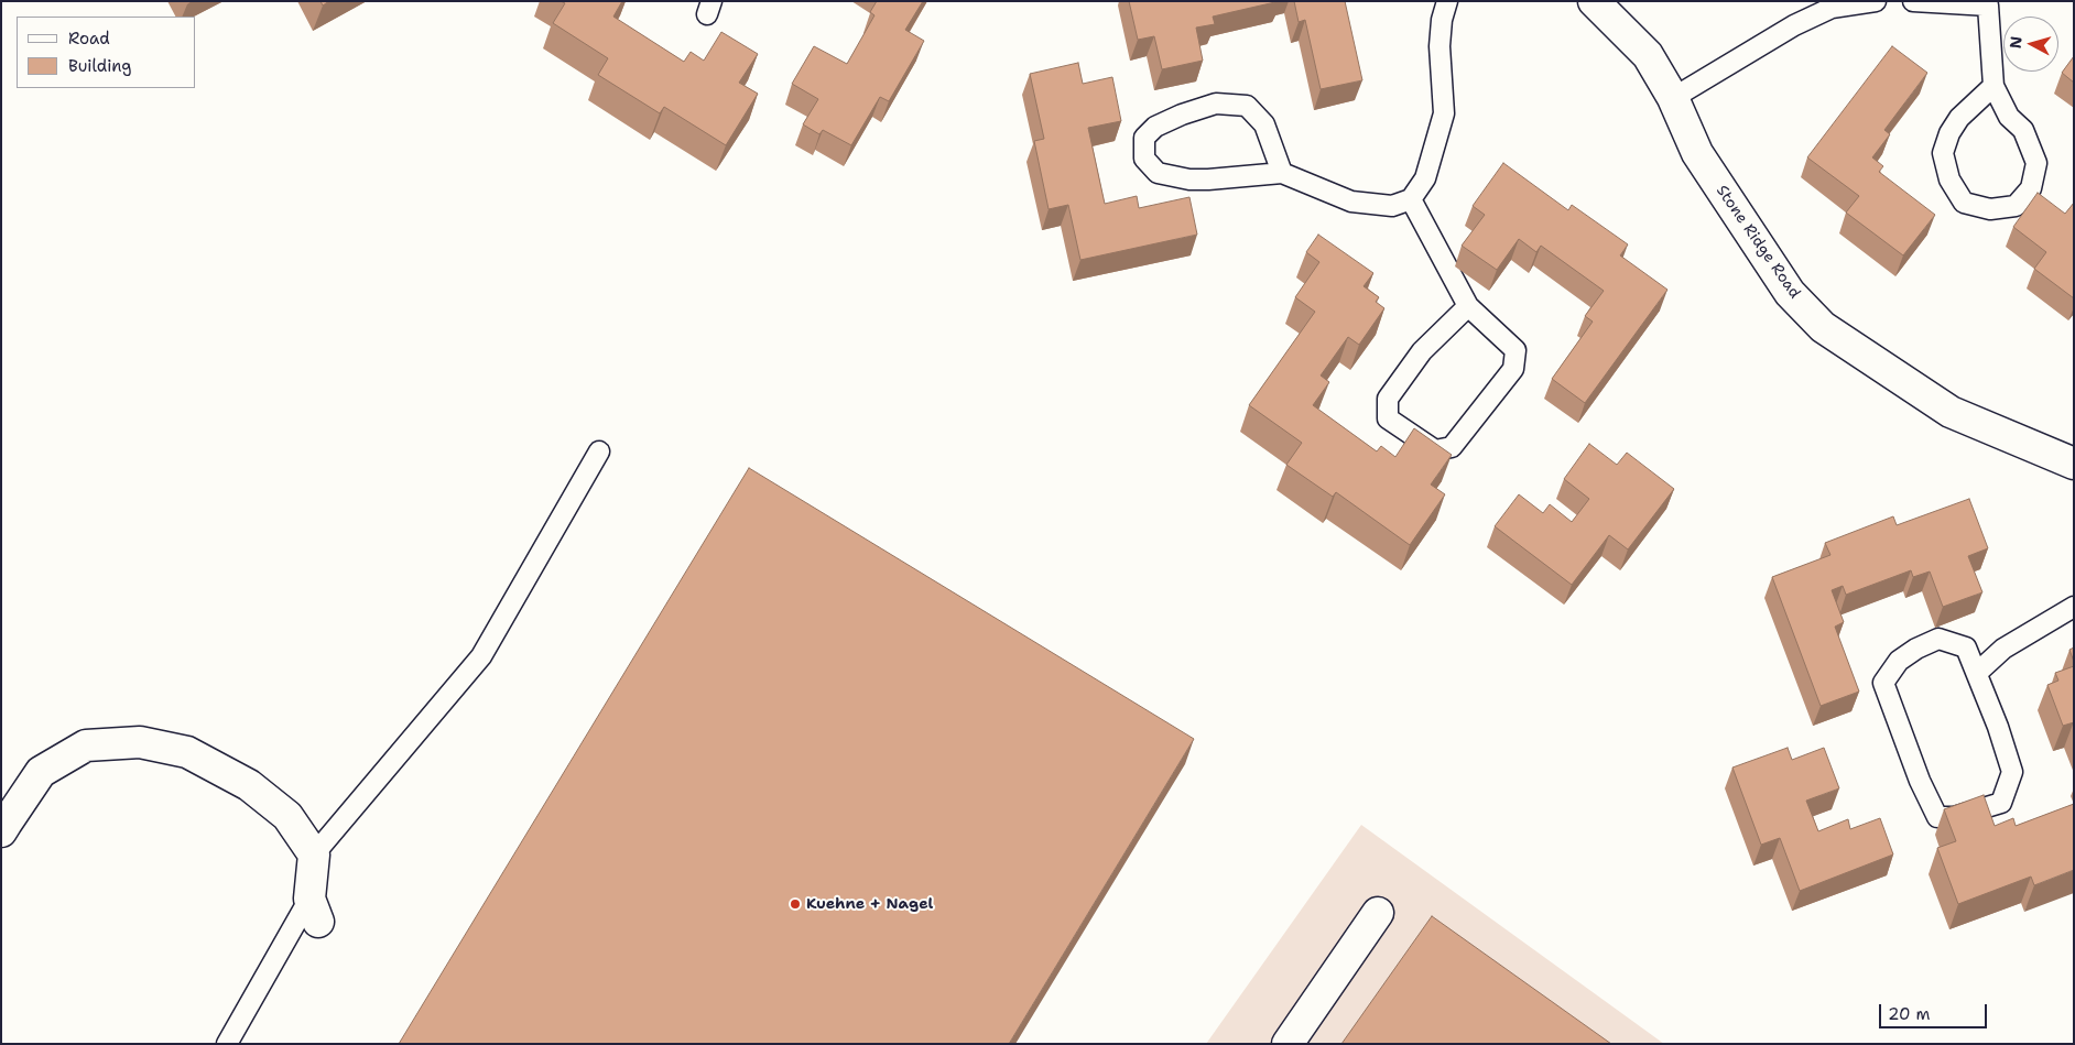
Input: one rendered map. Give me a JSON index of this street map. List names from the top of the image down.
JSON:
{
  "streets": {
    "street": ["Stone Ridge Road"]
  },
  "places": ["Kuehne + Nagel"],
  "legend": ["Road", "Building"],
  "scale_bar": "20 m",
  "north": "left"
}
